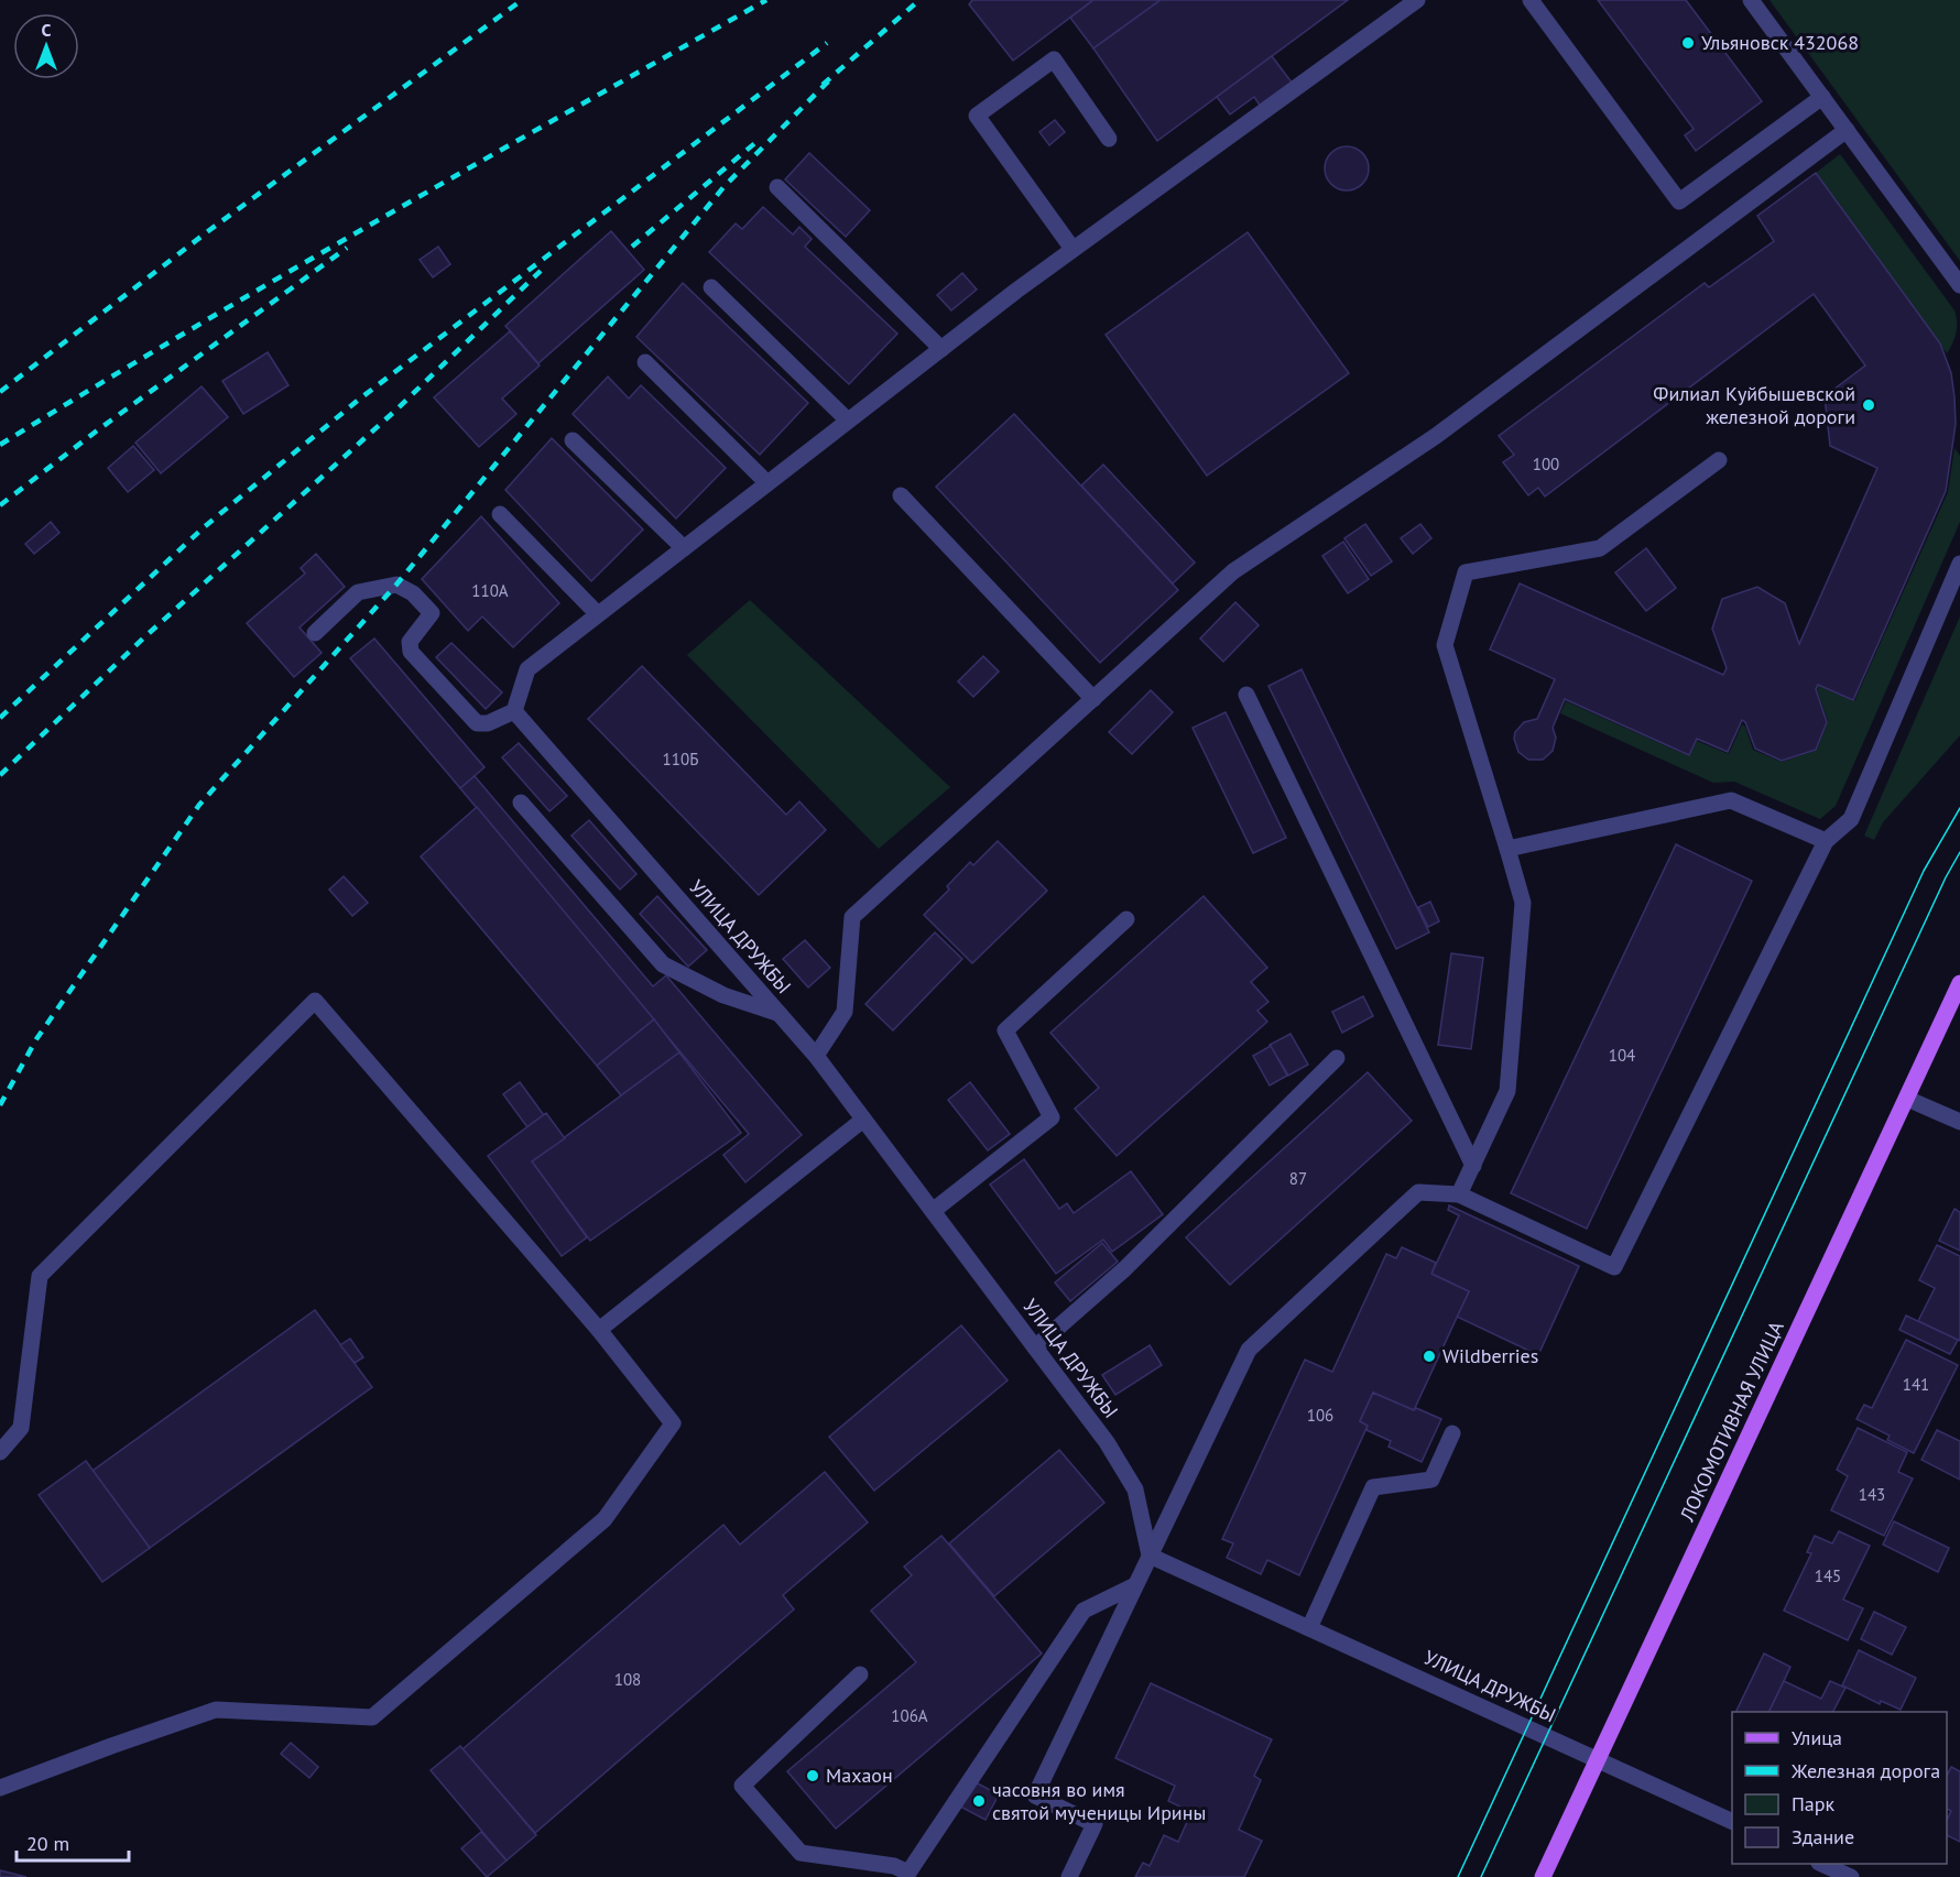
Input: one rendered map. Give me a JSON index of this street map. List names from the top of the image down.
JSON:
{
  "streets": {
    "main road": ["ЛОКОМОТИВНАЯ УЛИЦА"],
    "street": ["УЛИЦА ДРУЖБЫ"]
  },
  "crossings": [
    ["УЛИЦА ДРУЖБЫ", "ЛОКОМОТИВНАЯ УЛИЦА"]
  ],
  "places": [
    "Ульяновск 432068",
    "Филиал Куйбышевской железной дороги",
    "Wildberries",
    "Махаон",
    "часовня во имя святой мученицы Ирины"
  ],
  "house_numbers": [
    "100",
    "110А",
    "110Б",
    "104",
    "87",
    "141",
    "106",
    "143",
    "145",
    "108",
    "106А"
  ],
  "legend": [
    "Улица",
    "Железная дорога",
    "Парк",
    "Здание"
  ],
  "scale_bar": "20 m",
  "north": "top"
}
